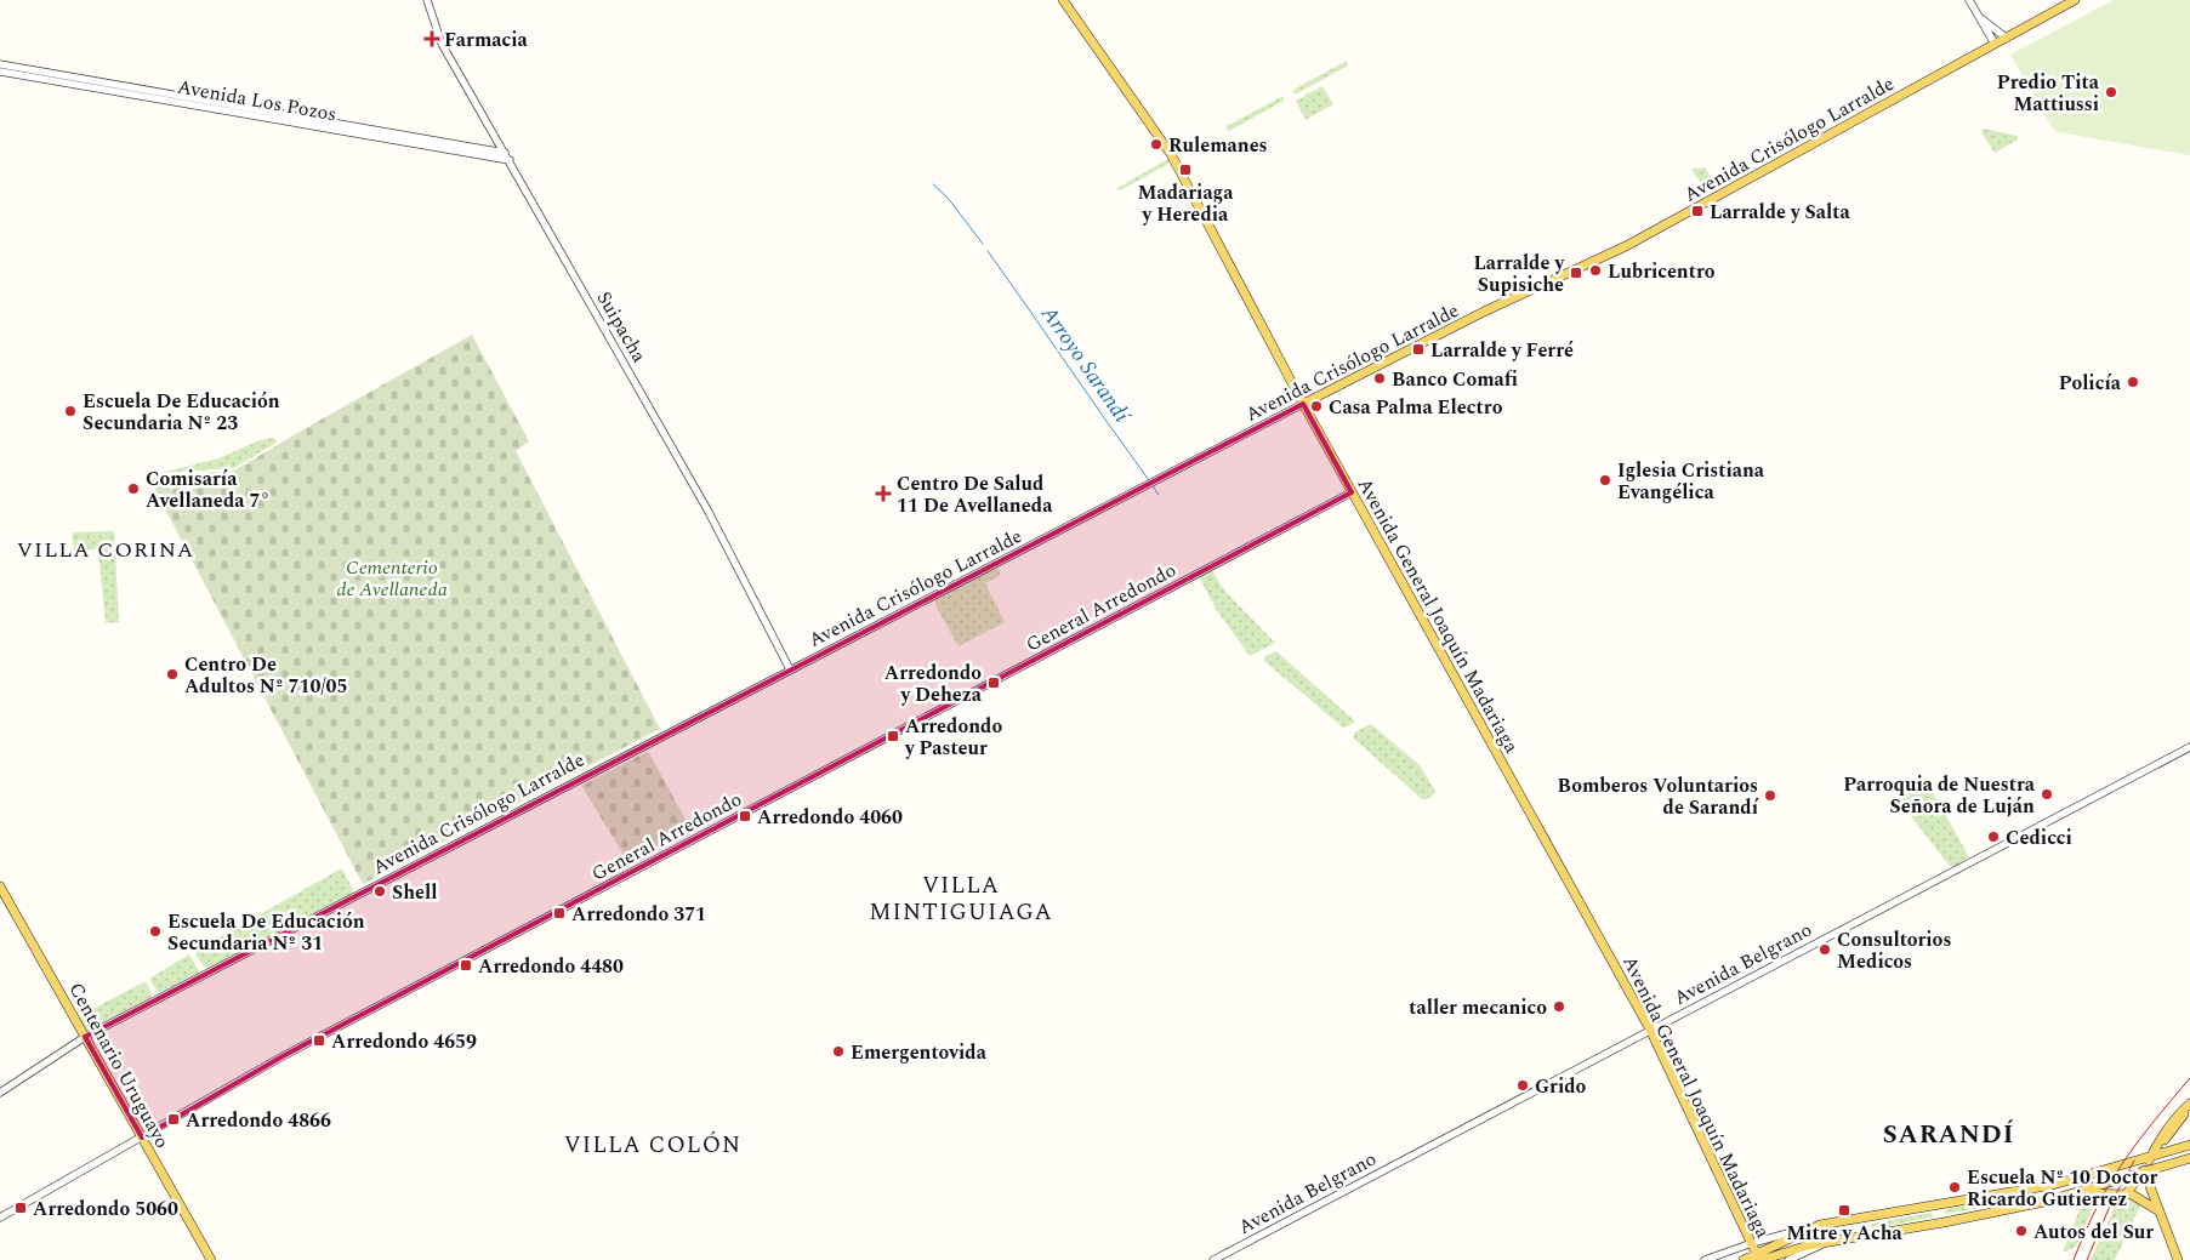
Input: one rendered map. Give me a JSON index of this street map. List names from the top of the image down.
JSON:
{
  "streets": {
    "main road": ["Avenida Crisólogo Larralde", "Avenida General Joaquín Madariaga", "Centenario Uruguayo"],
    "street": [
      "Avenida Los Pozos",
      "Suipacha",
      "General Arredondo",
      "Avenida Belgrano"
    ]
  },
  "crossings": [
    ["Avenida Los Pozos", "Suipacha"],
    ["Avenida Crisólogo Larralde", "Suipacha"],
    ["Avenida Crisólogo Larralde", "Avenida General Joaquín Madariaga"],
    ["Avenida Crisólogo Larralde", "Centenario Uruguayo"],
    ["General Arredondo", "Avenida General Joaquín Madariaga"],
    ["General Arredondo", "Centenario Uruguayo"],
    ["Avenida General Joaquín Madariaga", "Avenida Belgrano"]
  ],
  "districts": [
    "VILLA CORINA",
    "VILLA MINTIGUIAGA",
    "SARANDÍ",
    "VILLA COLÓN"
  ],
  "water": ["Arroyo Sarandí"],
  "parks": ["Cementerio de Avellaneda"],
  "places": {
    "health": ["Farmacia", "Centro De Salud 11 De Avellaneda"],
    "other": [
      "Predio Tita Mattiussi",
      "Rulemanes",
      "Lubricentro",
      "Banco Comafi",
      "Policía",
      "Casa Palma Electro",
      "Escuela De Educación Secundaria Nº 23",
      "Iglesia Cristiana Evangélica",
      "Comisaría Avellaneda 7°",
      "Centro De Adultos Nº 710/05",
      "Parroquia de Nuestra Señora de Luján",
      "Bomberos Voluntarios de Sarandí",
      "Cedicci",
      "Shell",
      "Escuela De Educación Secundaria Nº 31",
      "Consultorios Medicos",
      "taller mecanico",
      "Emergentovida",
      "Grido",
      "Escuela Nº 10 Doctor Ricardo Gutierrez",
      "Autos del Sur"
    ],
    "transit": [
      "Madariaga y Heredia",
      "Larralde y Salta",
      "Larralde y Supisiche",
      "Larralde y Ferré",
      "Arredondo y Deheza",
      "Arredondo y Pasteur",
      "Arredondo 4060",
      "Arredondo 371",
      "Arredondo 4480",
      "Arredondo 4659",
      "Arredondo 4866",
      "Arredondo 5060",
      "Mitre y Acha"
    ]
  }
}
